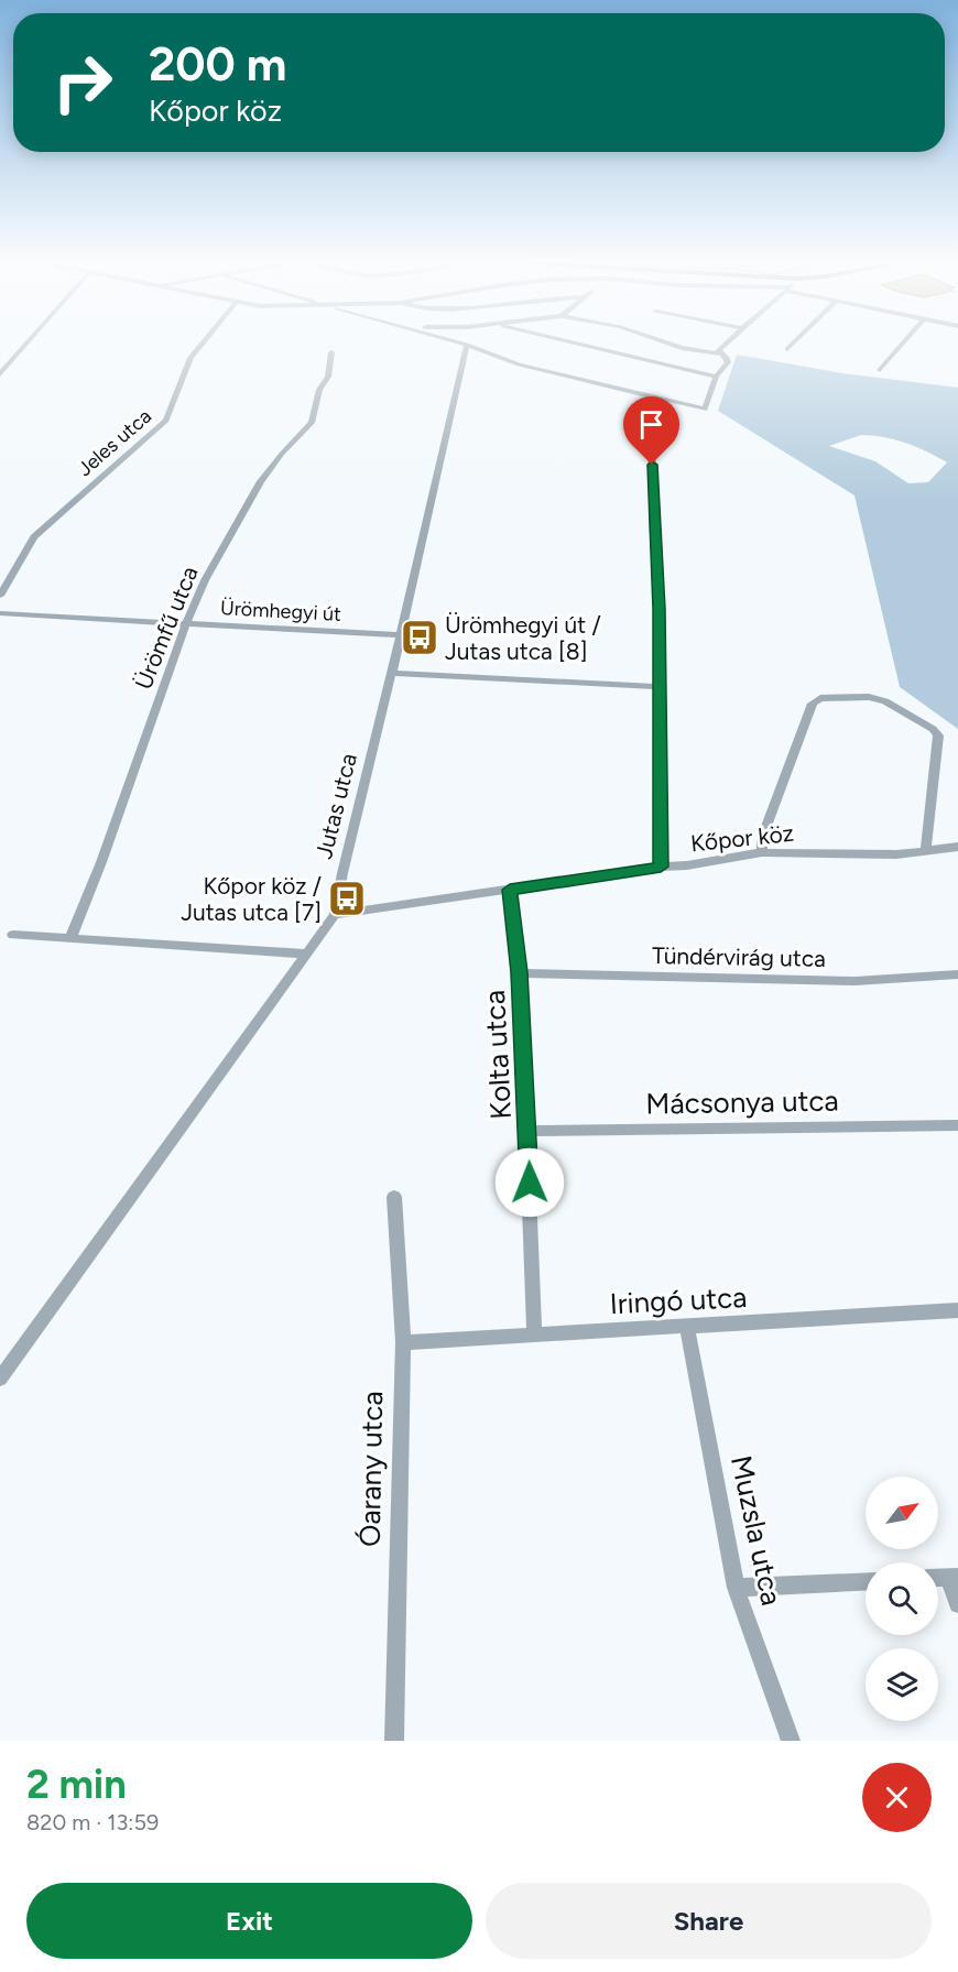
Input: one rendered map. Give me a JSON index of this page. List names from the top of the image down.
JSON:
{
  "streets": {
    "street": [
      "Jeles utca",
      "Ürömhegyi út",
      "Ürömfű utca",
      "Jutas utca",
      "Kőpor köz",
      "Tündérvirág utca",
      "Kolta utca",
      "Mácsonya utca",
      "Iringó utca",
      "Óarany utca",
      "Muzsla utca"
    ]
  },
  "crossings": [
    ["Ürömhegyi út", "Ürömfű utca"],
    ["Ürömhegyi út", "Jutas utca"],
    ["Jutas utca", "Kőpor köz"],
    ["Kőpor köz", "Kolta utca"],
    ["Tündérvirág utca", "Kolta utca"],
    ["Kolta utca", "Mácsonya utca"],
    ["Kolta utca", "Iringó utca"],
    ["Iringó utca", "Óarany utca"],
    ["Iringó utca", "Muzsla utca"]
  ],
  "places": {
    "bus stop": ["Ürömhegyi út / Jutas utca [8]", "Kőpor köz / Jutas utca [7]"]
  },
  "north": "top right",
  "page": {
    "turn": ["200 m", "Kőpor köz"],
    "heading": ["2 min", "820 m · 13:59"],
    "buttons": ["Exit", "Share"]
  }
}
